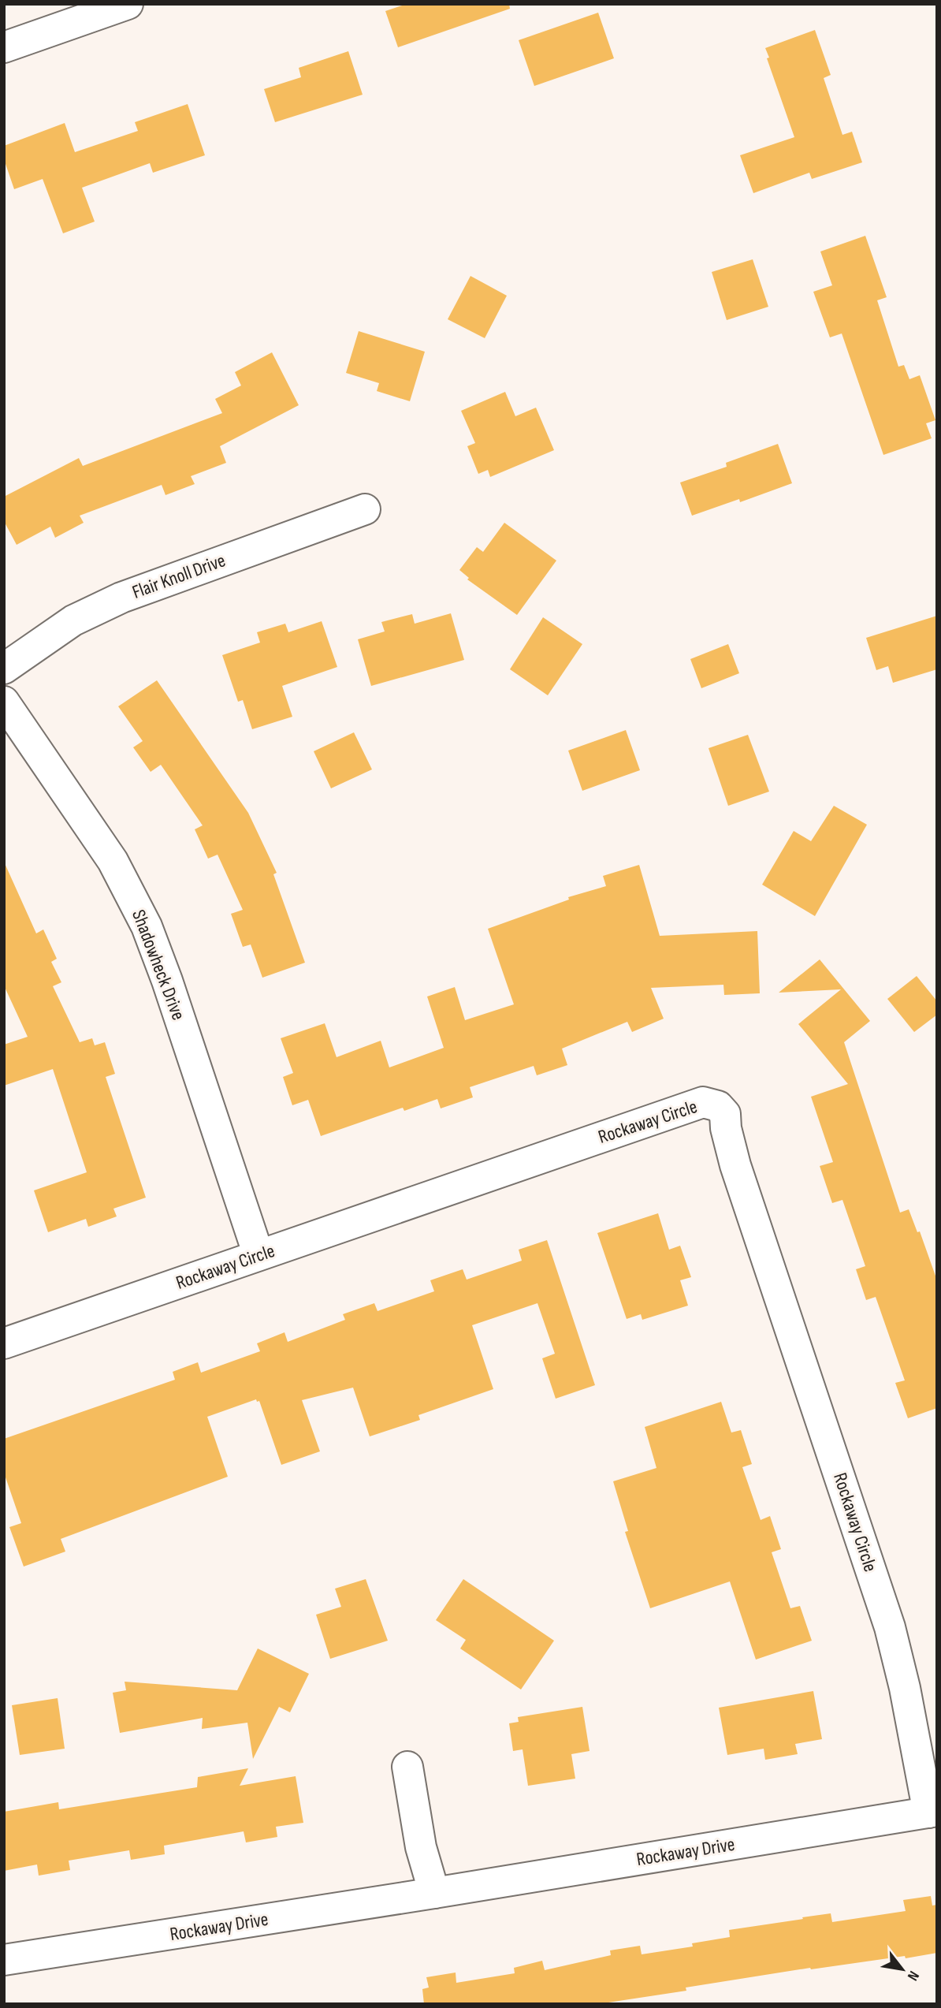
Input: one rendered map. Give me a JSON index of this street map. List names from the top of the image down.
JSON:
{
  "streets": {
    "street": [
      "Flair Knoll Drive",
      "Shadowheck Drive",
      "Rockaway Circle",
      "Rockaway Drive"
    ]
  },
  "crossings": [
    ["Shadowheck Drive", "Rockaway Circle"],
    ["Rockaway Circle", "Rockaway Drive"]
  ],
  "north": "bottom right"
}
